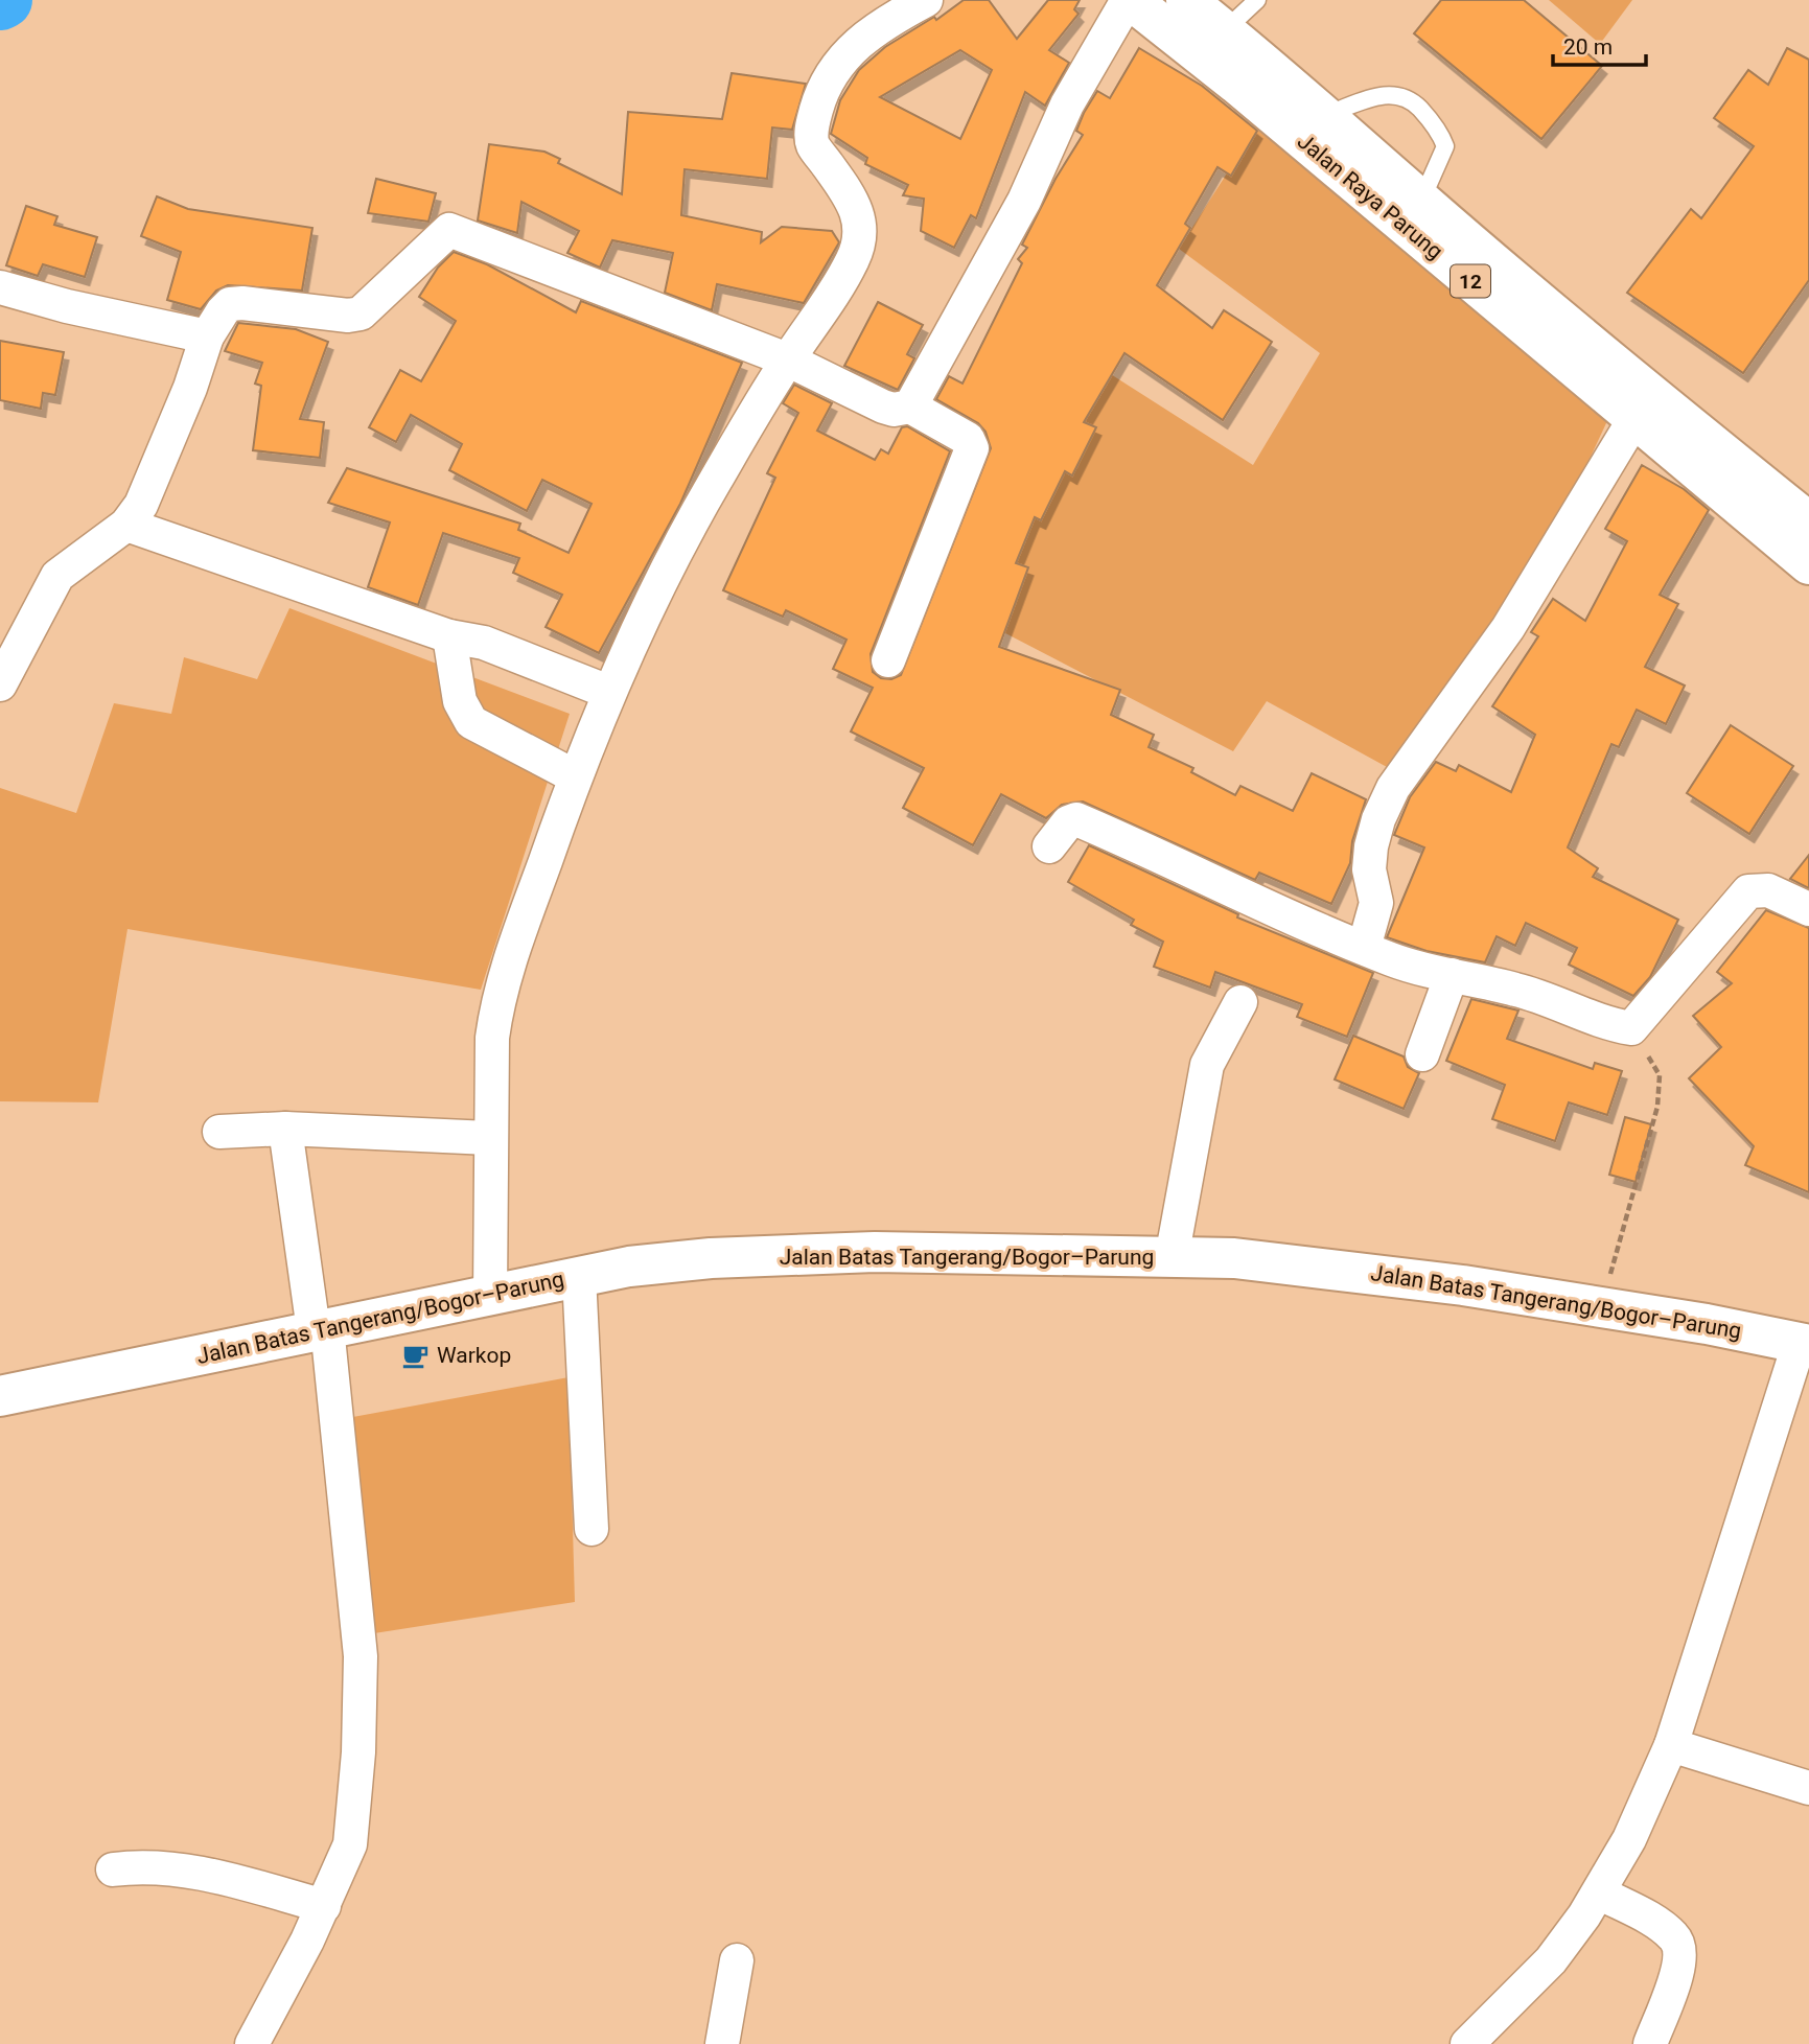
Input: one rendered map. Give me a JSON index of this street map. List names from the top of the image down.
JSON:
{
  "streets": {
    "main road": ["Jalan Raya Parung", "12", "Jalan Batas Tangerang/Bogor–Parung"]
  },
  "places": {
    "cafe": ["Warkop"]
  },
  "scale_bar": "20 m"
}
